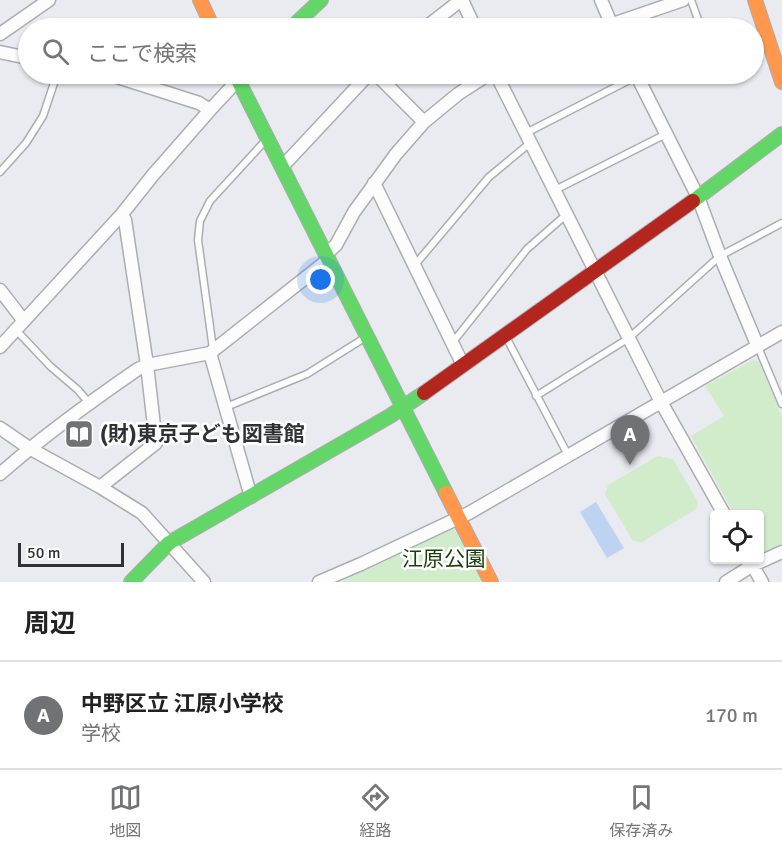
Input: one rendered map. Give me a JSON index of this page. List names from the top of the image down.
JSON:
{
  "parks": ["江原公園"],
  "places": {
    "library": ["(財)東京子ども図書館"]
  },
  "scale_bar": "50 m",
  "page": {
    "search": "ここで検索",
    "pins": "A",
    "scale": "50 m",
    "heading": "周辺",
    "list": [
      {
        "mark": "A",
        "name": "中野区立 江原小学校",
        "note": "学校",
        "value": "170 m"
      }
    ],
    "nav": ["地図", "経路", "保存済み"]
  }
}
